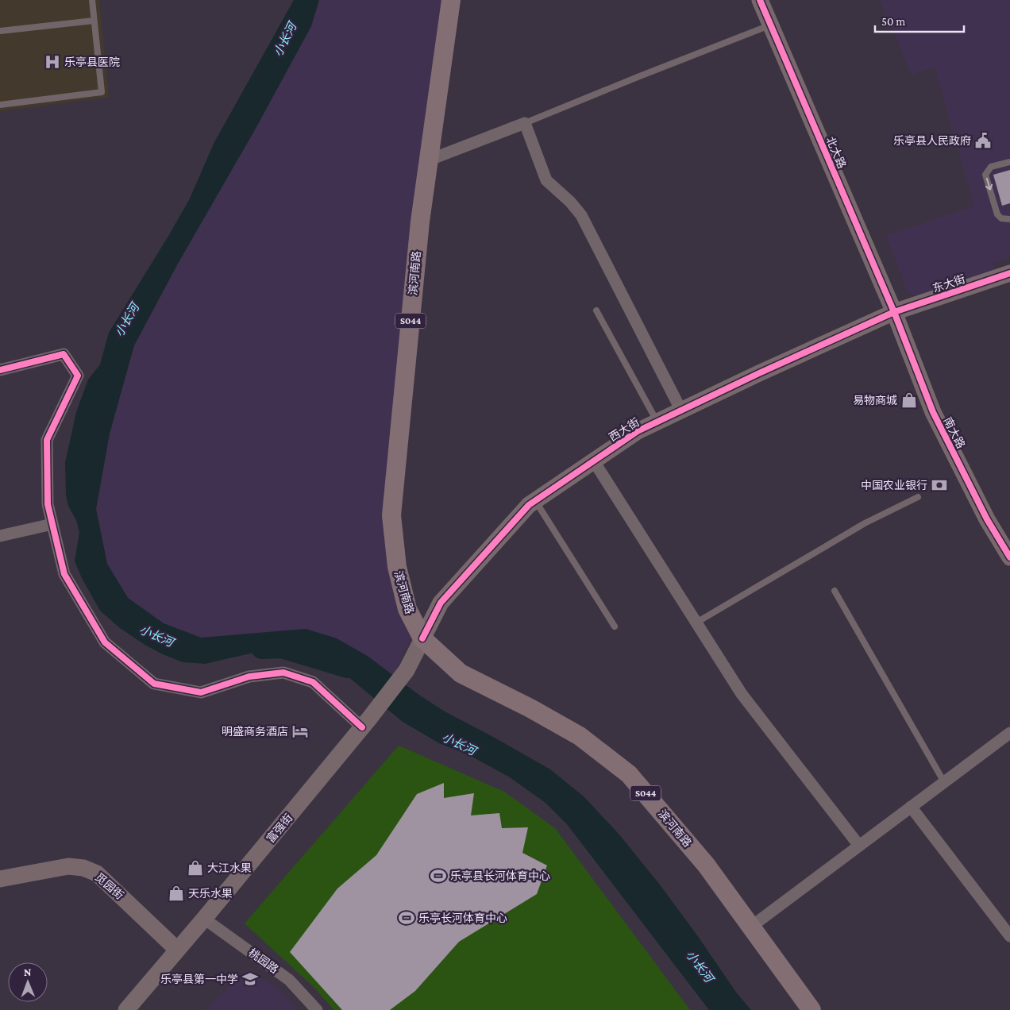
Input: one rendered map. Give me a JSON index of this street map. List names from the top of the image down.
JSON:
{
  "streets": {
    "main road": ["滨河南路", "S044"],
    "street": [
      "北大路",
      "东大街",
      "西大街",
      "南大路",
      "富强街",
      "觅园街",
      "桃园路"
    ]
  },
  "crossings": [
    ["北大路", "东大街"],
    ["北大路", "西大街"],
    ["北大路", "南大路"],
    ["滨河南路", "西大街"],
    ["滨河南路", "富强街"],
    ["东大街", "西大街"],
    ["东大街", "南大路"],
    ["西大街", "南大路"],
    ["西大街", "富强街"],
    ["富强街", "觅园街"],
    ["富强街", "桃园路"]
  ],
  "water": ["小长河"],
  "places": {
    "hospital": ["乐亭县医院"],
    "public building": ["乐亭县人民政府"],
    "shop": ["易物商城", "大江水果", "天乐水果"],
    "bank": ["中国农业银行"],
    "hotel": ["明盛商务酒店"],
    "sports": ["乐亭县长河体育中心", "乐亭长河体育中心"],
    "school or university": ["乐亭县第一中学"]
  },
  "scale_bar": "50 m",
  "north": "top"
}
